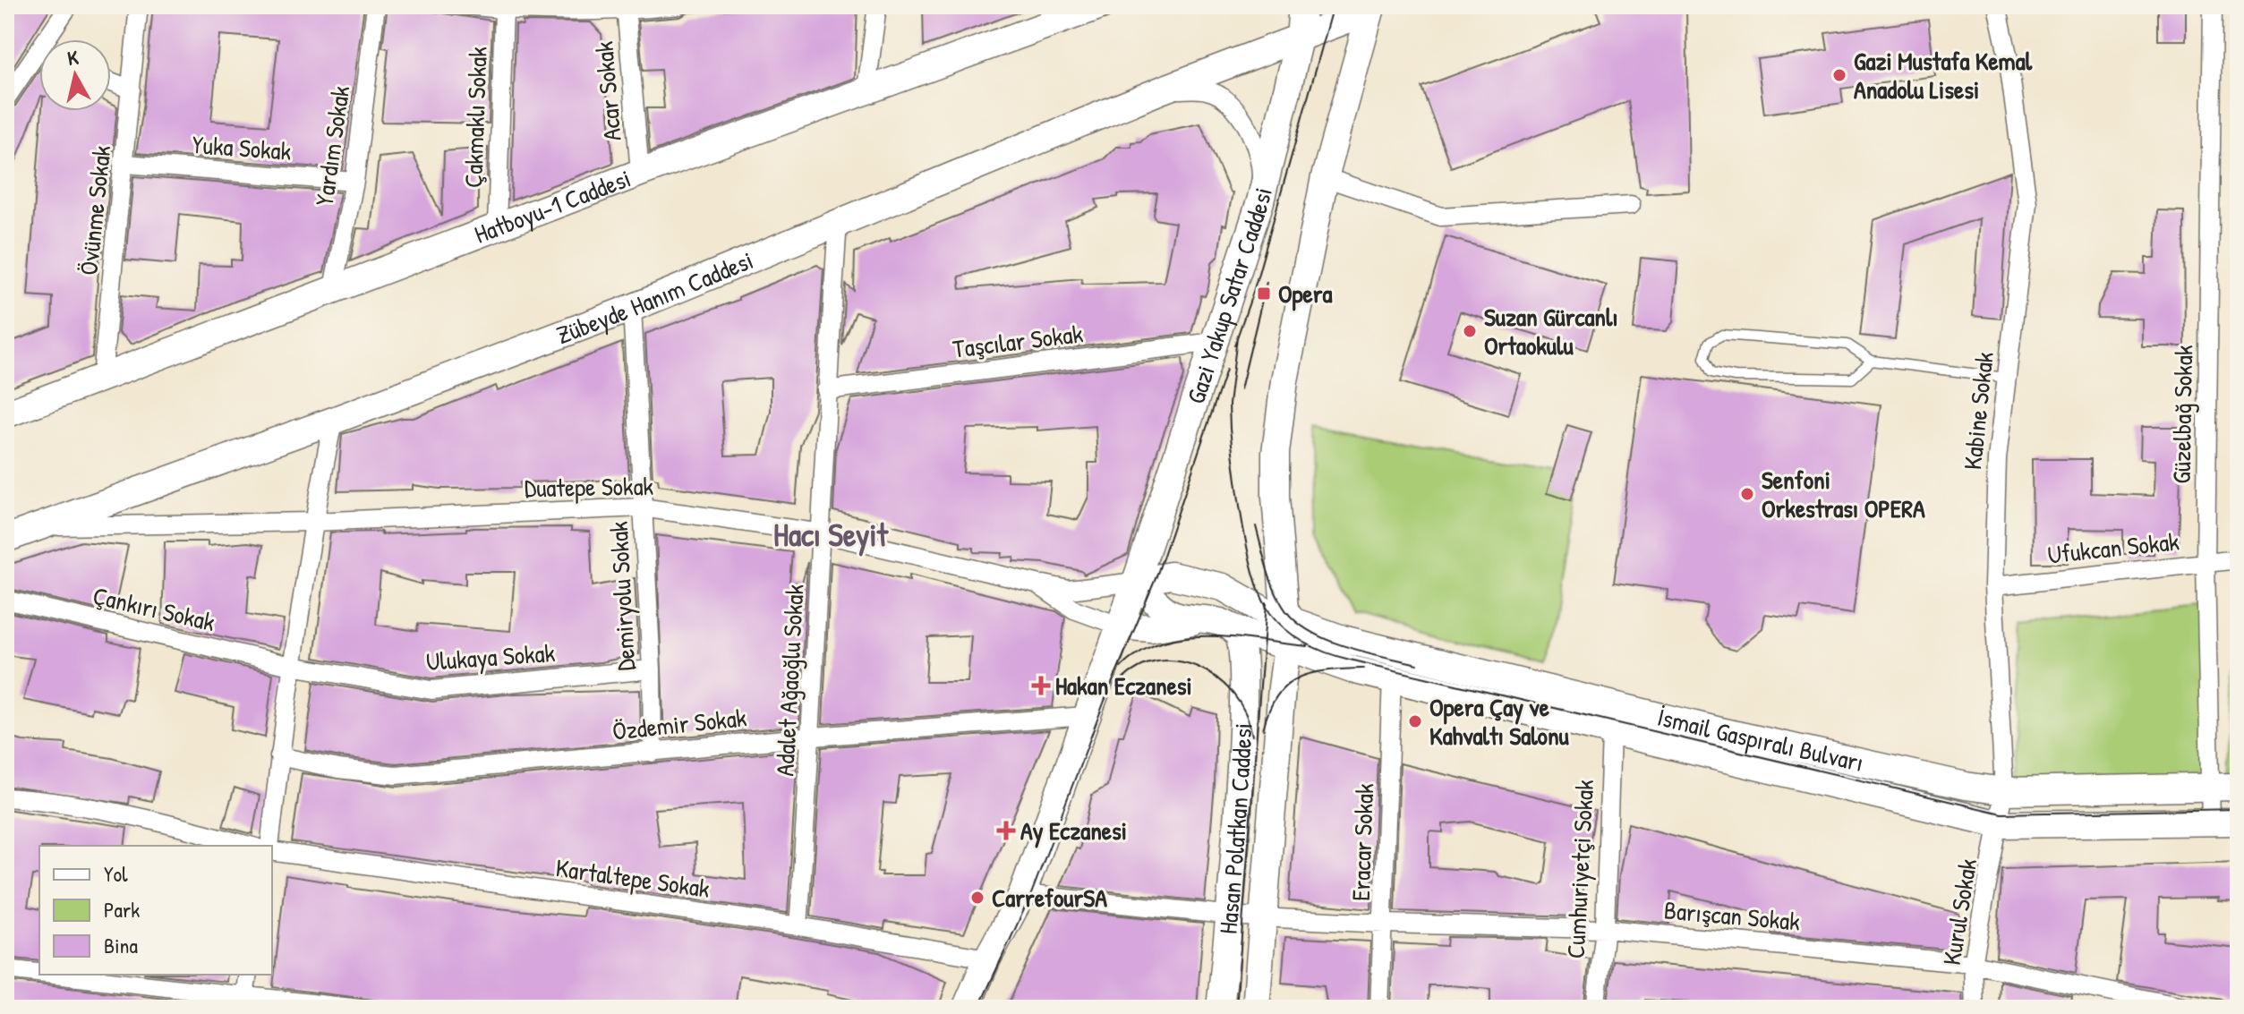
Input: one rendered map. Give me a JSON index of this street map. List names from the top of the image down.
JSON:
{
  "streets": {
    "main road": [
      "Hatboyu-1 Caddesi",
      "Gazi Yakup Satar Caddesi",
      "Zübeyde Hanım Caddesi",
      "İsmail Gaspıralı Bulvarı",
      "Hasan Polatkan Caddesi"
    ],
    "street": [
      "Acar Sokak",
      "Çakmaklı Sokak",
      "Yardım Sokak",
      "Yuka Sokak",
      "Övünme Sokak",
      "Taşcılar Sokak",
      "Kabine Sokak",
      "Güzelbağ Sokak",
      "Duatepe Sokak",
      "Ufukcan Sokak",
      "Demiryolu Sokak",
      "Çankırı Sokak",
      "Ulukaya Sokak",
      "Adalet Ağaoğlu Sokak",
      "Özdemir Sokak",
      "Eracar Sokak",
      "Cumhuriyetçi Sokak",
      "Kartaltepe Sokak",
      "Kurul Sokak",
      "Barışcan Sokak"
    ]
  },
  "crossings": [
    ["Acar Sokak", "Hatboyu-1 Caddesi"],
    ["Çakmaklı Sokak", "Hatboyu-1 Caddesi"],
    ["Yardım Sokak", "Yuka Sokak"],
    ["Yardım Sokak", "Hatboyu-1 Caddesi"],
    ["Yuka Sokak", "Övünme Sokak"],
    ["Hatboyu-1 Caddesi", "Övünme Sokak"],
    ["Gazi Yakup Satar Caddesi", "Zübeyde Hanım Caddesi"],
    ["Gazi Yakup Satar Caddesi", "Taşcılar Sokak"],
    ["Gazi Yakup Satar Caddesi", "Duatepe Sokak"],
    ["Gazi Yakup Satar Caddesi", "İsmail Gaspıralı Bulvarı"],
    ["Zübeyde Hanım Caddesi", "Duatepe Sokak"],
    ["Zübeyde Hanım Caddesi", "Demiryolu Sokak"],
    ["Zübeyde Hanım Caddesi", "Adalet Ağaoğlu Sokak"],
    ["Taşcılar Sokak", "Adalet Ağaoğlu Sokak"],
    ["Kabine Sokak", "Ufukcan Sokak"],
    ["Kabine Sokak", "İsmail Gaspıralı Bulvarı"],
    ["Kabine Sokak", "Kurul Sokak"],
    ["Güzelbağ Sokak", "Ufukcan Sokak"],
    ["Güzelbağ Sokak", "İsmail Gaspıralı Bulvarı"],
    ["Duatepe Sokak", "Demiryolu Sokak"],
    ["Duatepe Sokak", "Adalet Ağaoğlu Sokak"],
    ["Demiryolu Sokak", "Ulukaya Sokak"],
    ["Demiryolu Sokak", "Özdemir Sokak"],
    ["Çankırı Sokak", "Ulukaya Sokak"],
    ["Adalet Ağaoğlu Sokak", "Özdemir Sokak"],
    ["Adalet Ağaoğlu Sokak", "Kartaltepe Sokak"],
    ["Hasan Polatkan Caddesi", "Barışcan Sokak"],
    ["Eracar Sokak", "Barışcan Sokak"],
    ["Cumhuriyetçi Sokak", "Barışcan Sokak"],
    ["Kurul Sokak", "Barışcan Sokak"]
  ],
  "districts": ["Hacı Seyit"],
  "places": {
    "other": [
      "Gazi Mustafa Kemal Anadolu Lisesi",
      "Suzan Gürcanlı Ortaokulu",
      "Senfoni Orkestrası OPERA",
      "Opera Çay ve Kahvaltı Salonu",
      "CarrefourSA"
    ],
    "transit": ["Opera"],
    "health": ["Hakan Eczanesi", "Ay Eczanesi"]
  },
  "legend": ["Yol", "Park", "Bina"],
  "north": "top"
}
